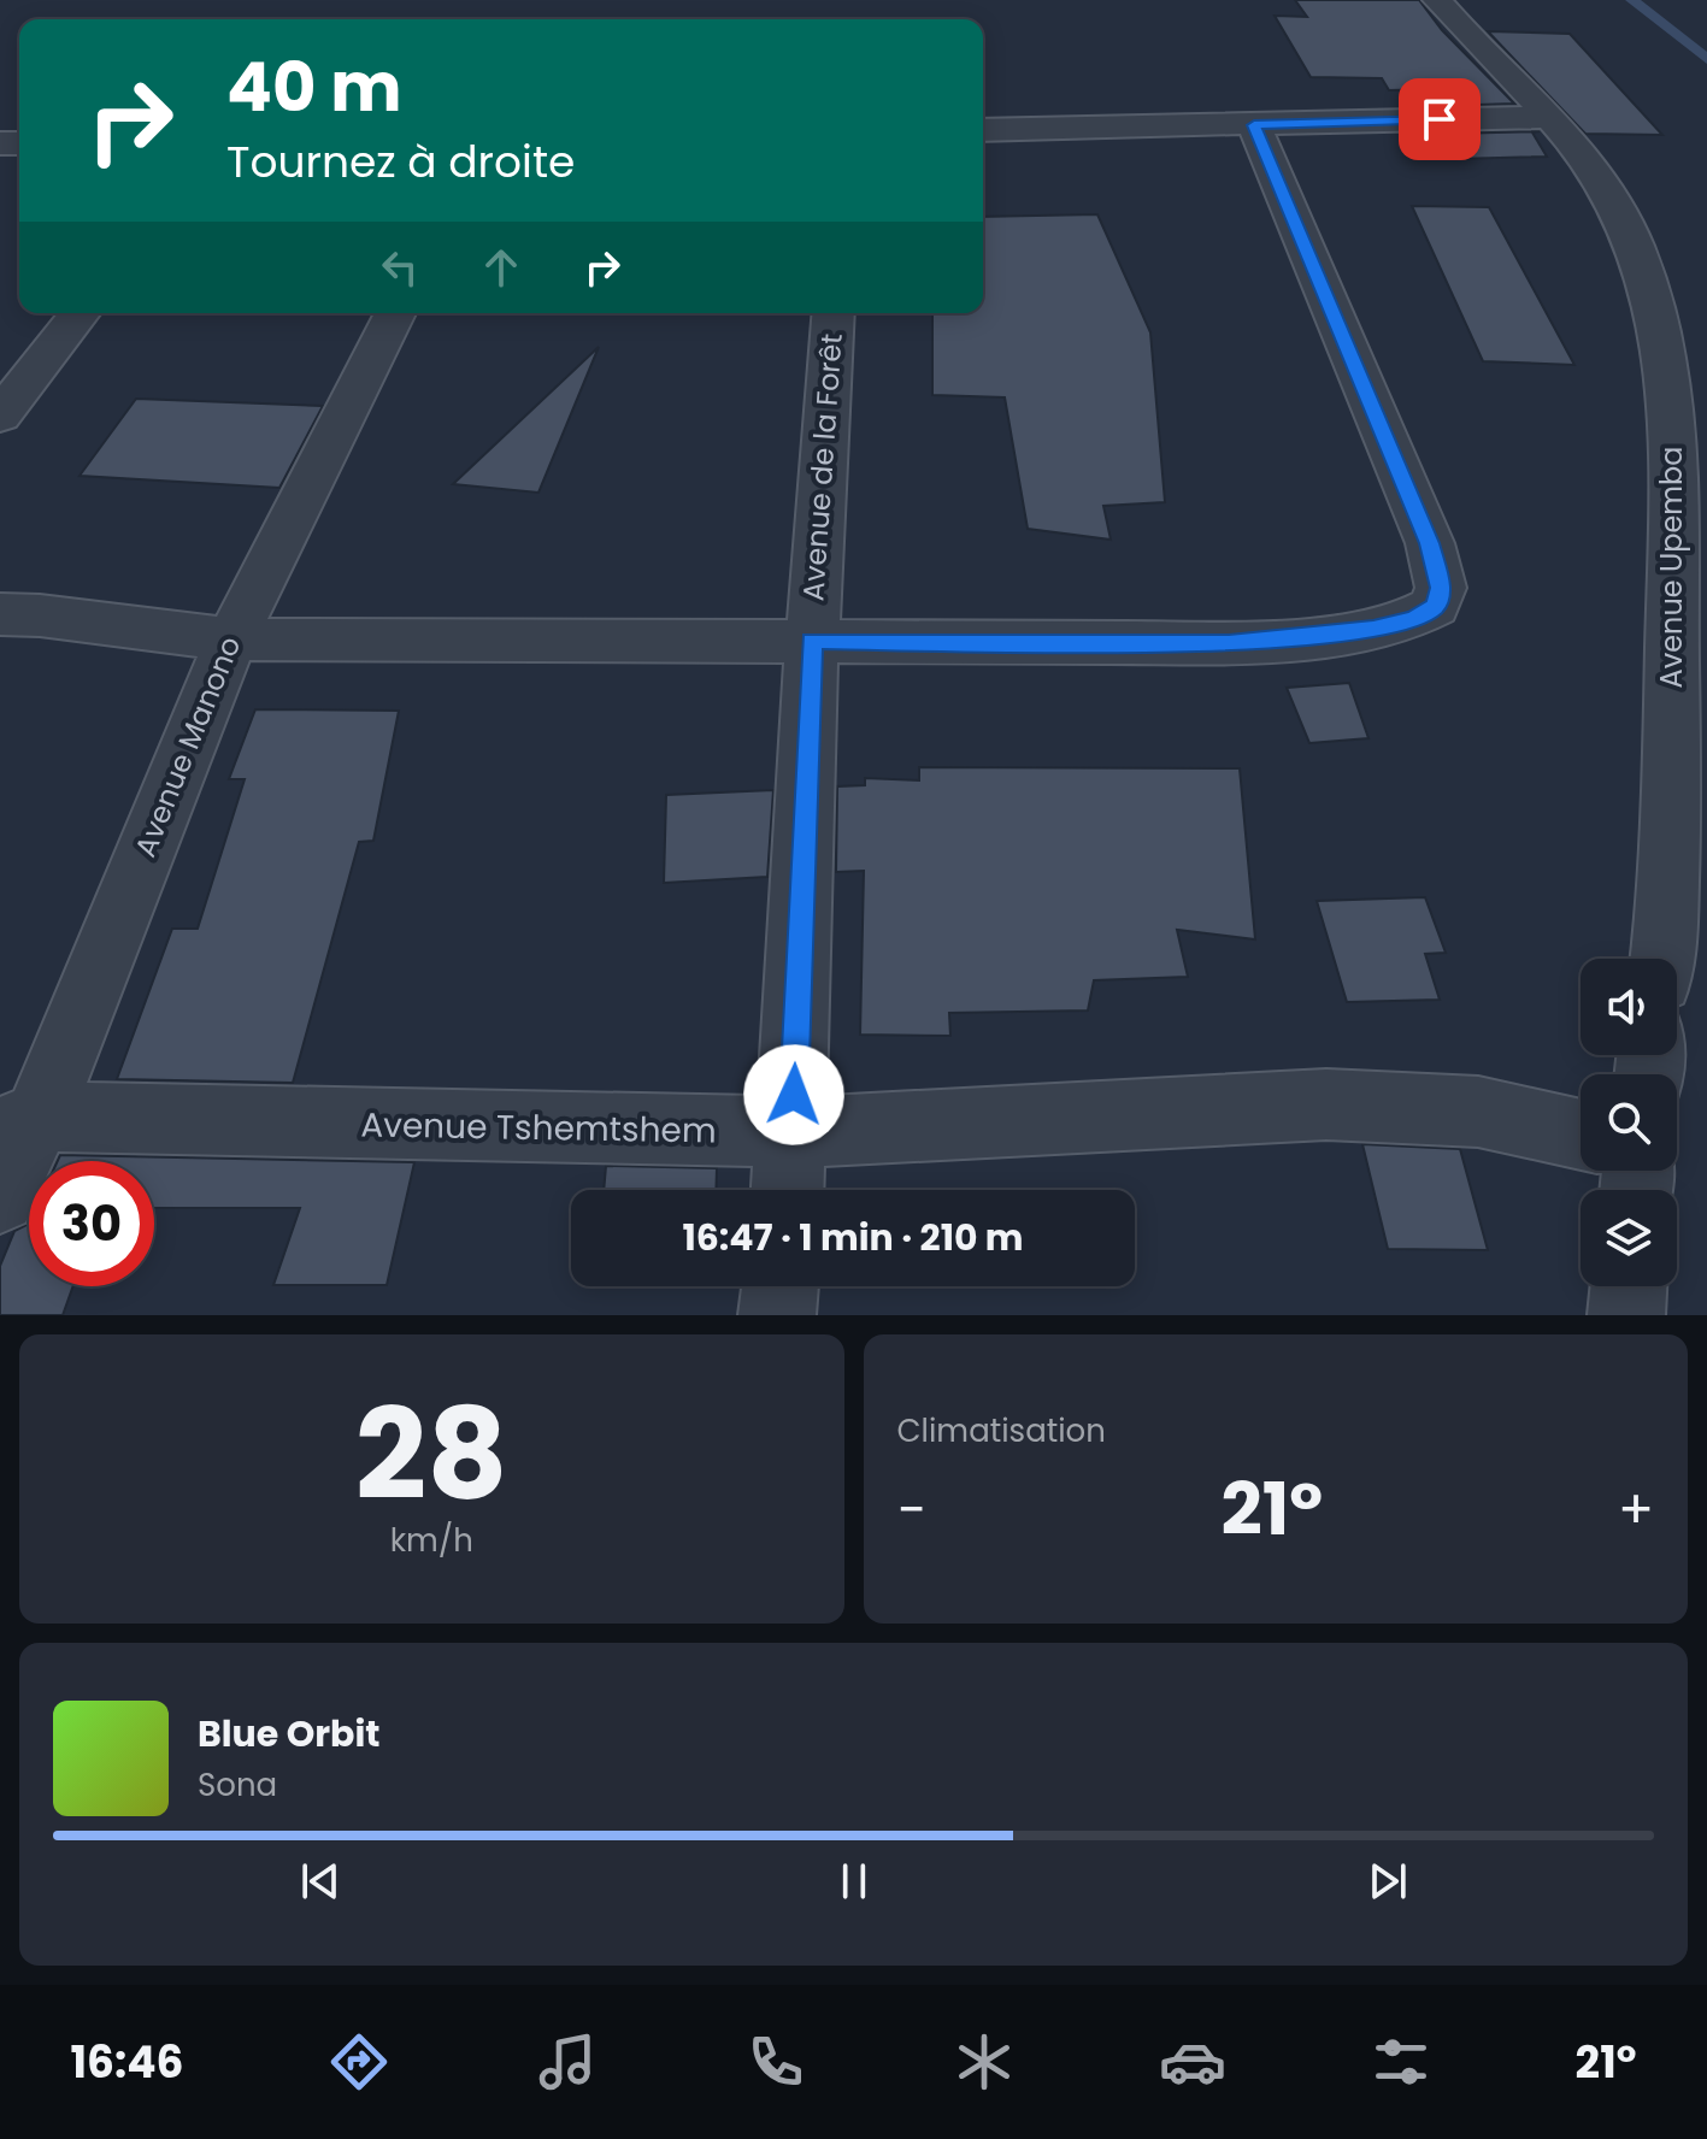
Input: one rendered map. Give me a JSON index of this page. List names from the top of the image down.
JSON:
{
  "streets": {
    "street": [
      "Avenue de la Forêt",
      "Avenue Upemba",
      "Avenue Manono",
      "Avenue Tshemtshem"
    ]
  },
  "crossings": [
    ["Avenue de la Forêt", "Avenue Tshemtshem"],
    ["Avenue Manono", "Avenue Tshemtshem"]
  ],
  "page": {
    "turn": ["40 m", "Tournez à droite"],
    "limit": "30",
    "trip": "16:47 · 1 min · 210 m",
    "tile": [
      ["28", "km/h"],
      "Climatisation"
    ],
    "heat": ["−", "21°", "+"],
    "song": ["Blue Orbit", "Sona"],
    "tabs": ["16:46", "21°"]
  }
}
